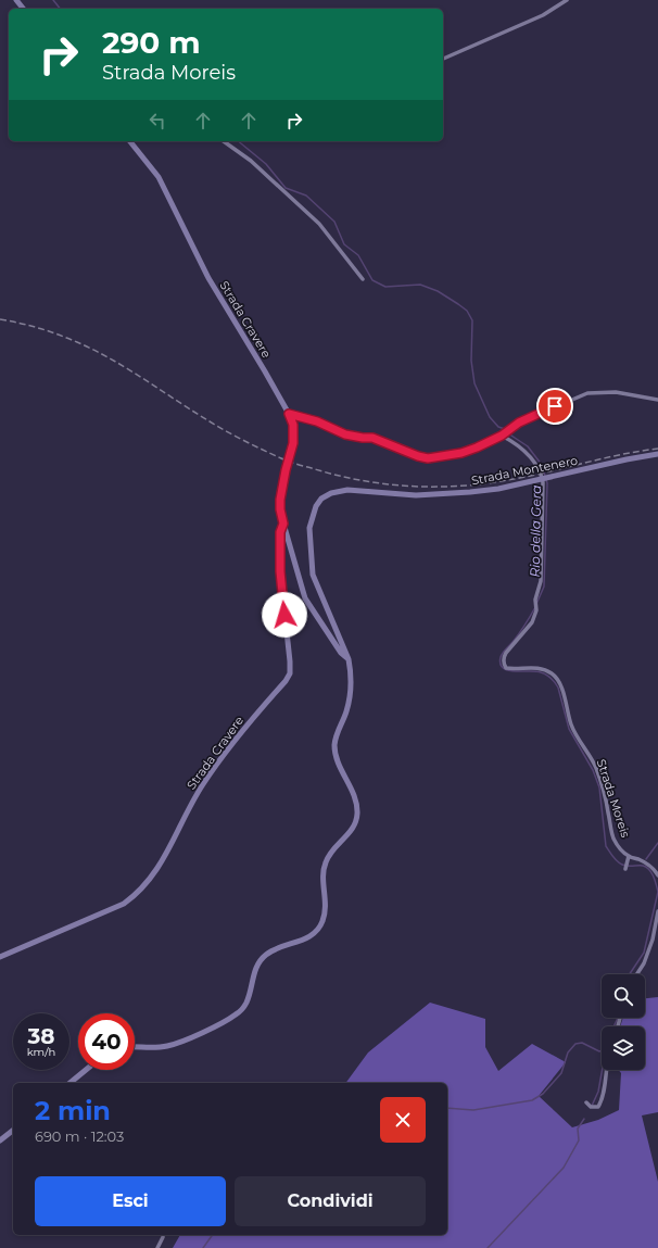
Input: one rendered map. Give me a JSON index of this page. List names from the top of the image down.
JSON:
{
  "streets": {
    "street": ["Strada Cravere", "Strada Montenero", "Strada Moreis"]
  },
  "crossings": [
    ["Strada Cravere", "Strada Montenero"]
  ],
  "water": ["Rio della Gera"],
  "page": {
    "turn": ["290 m", "Strada Moreis"],
    "speed": "38 km/h",
    "limit": "40",
    "heading": ["2 min", "690 m · 12:03"],
    "buttons": ["Esci", "Condividi"]
  }
}
